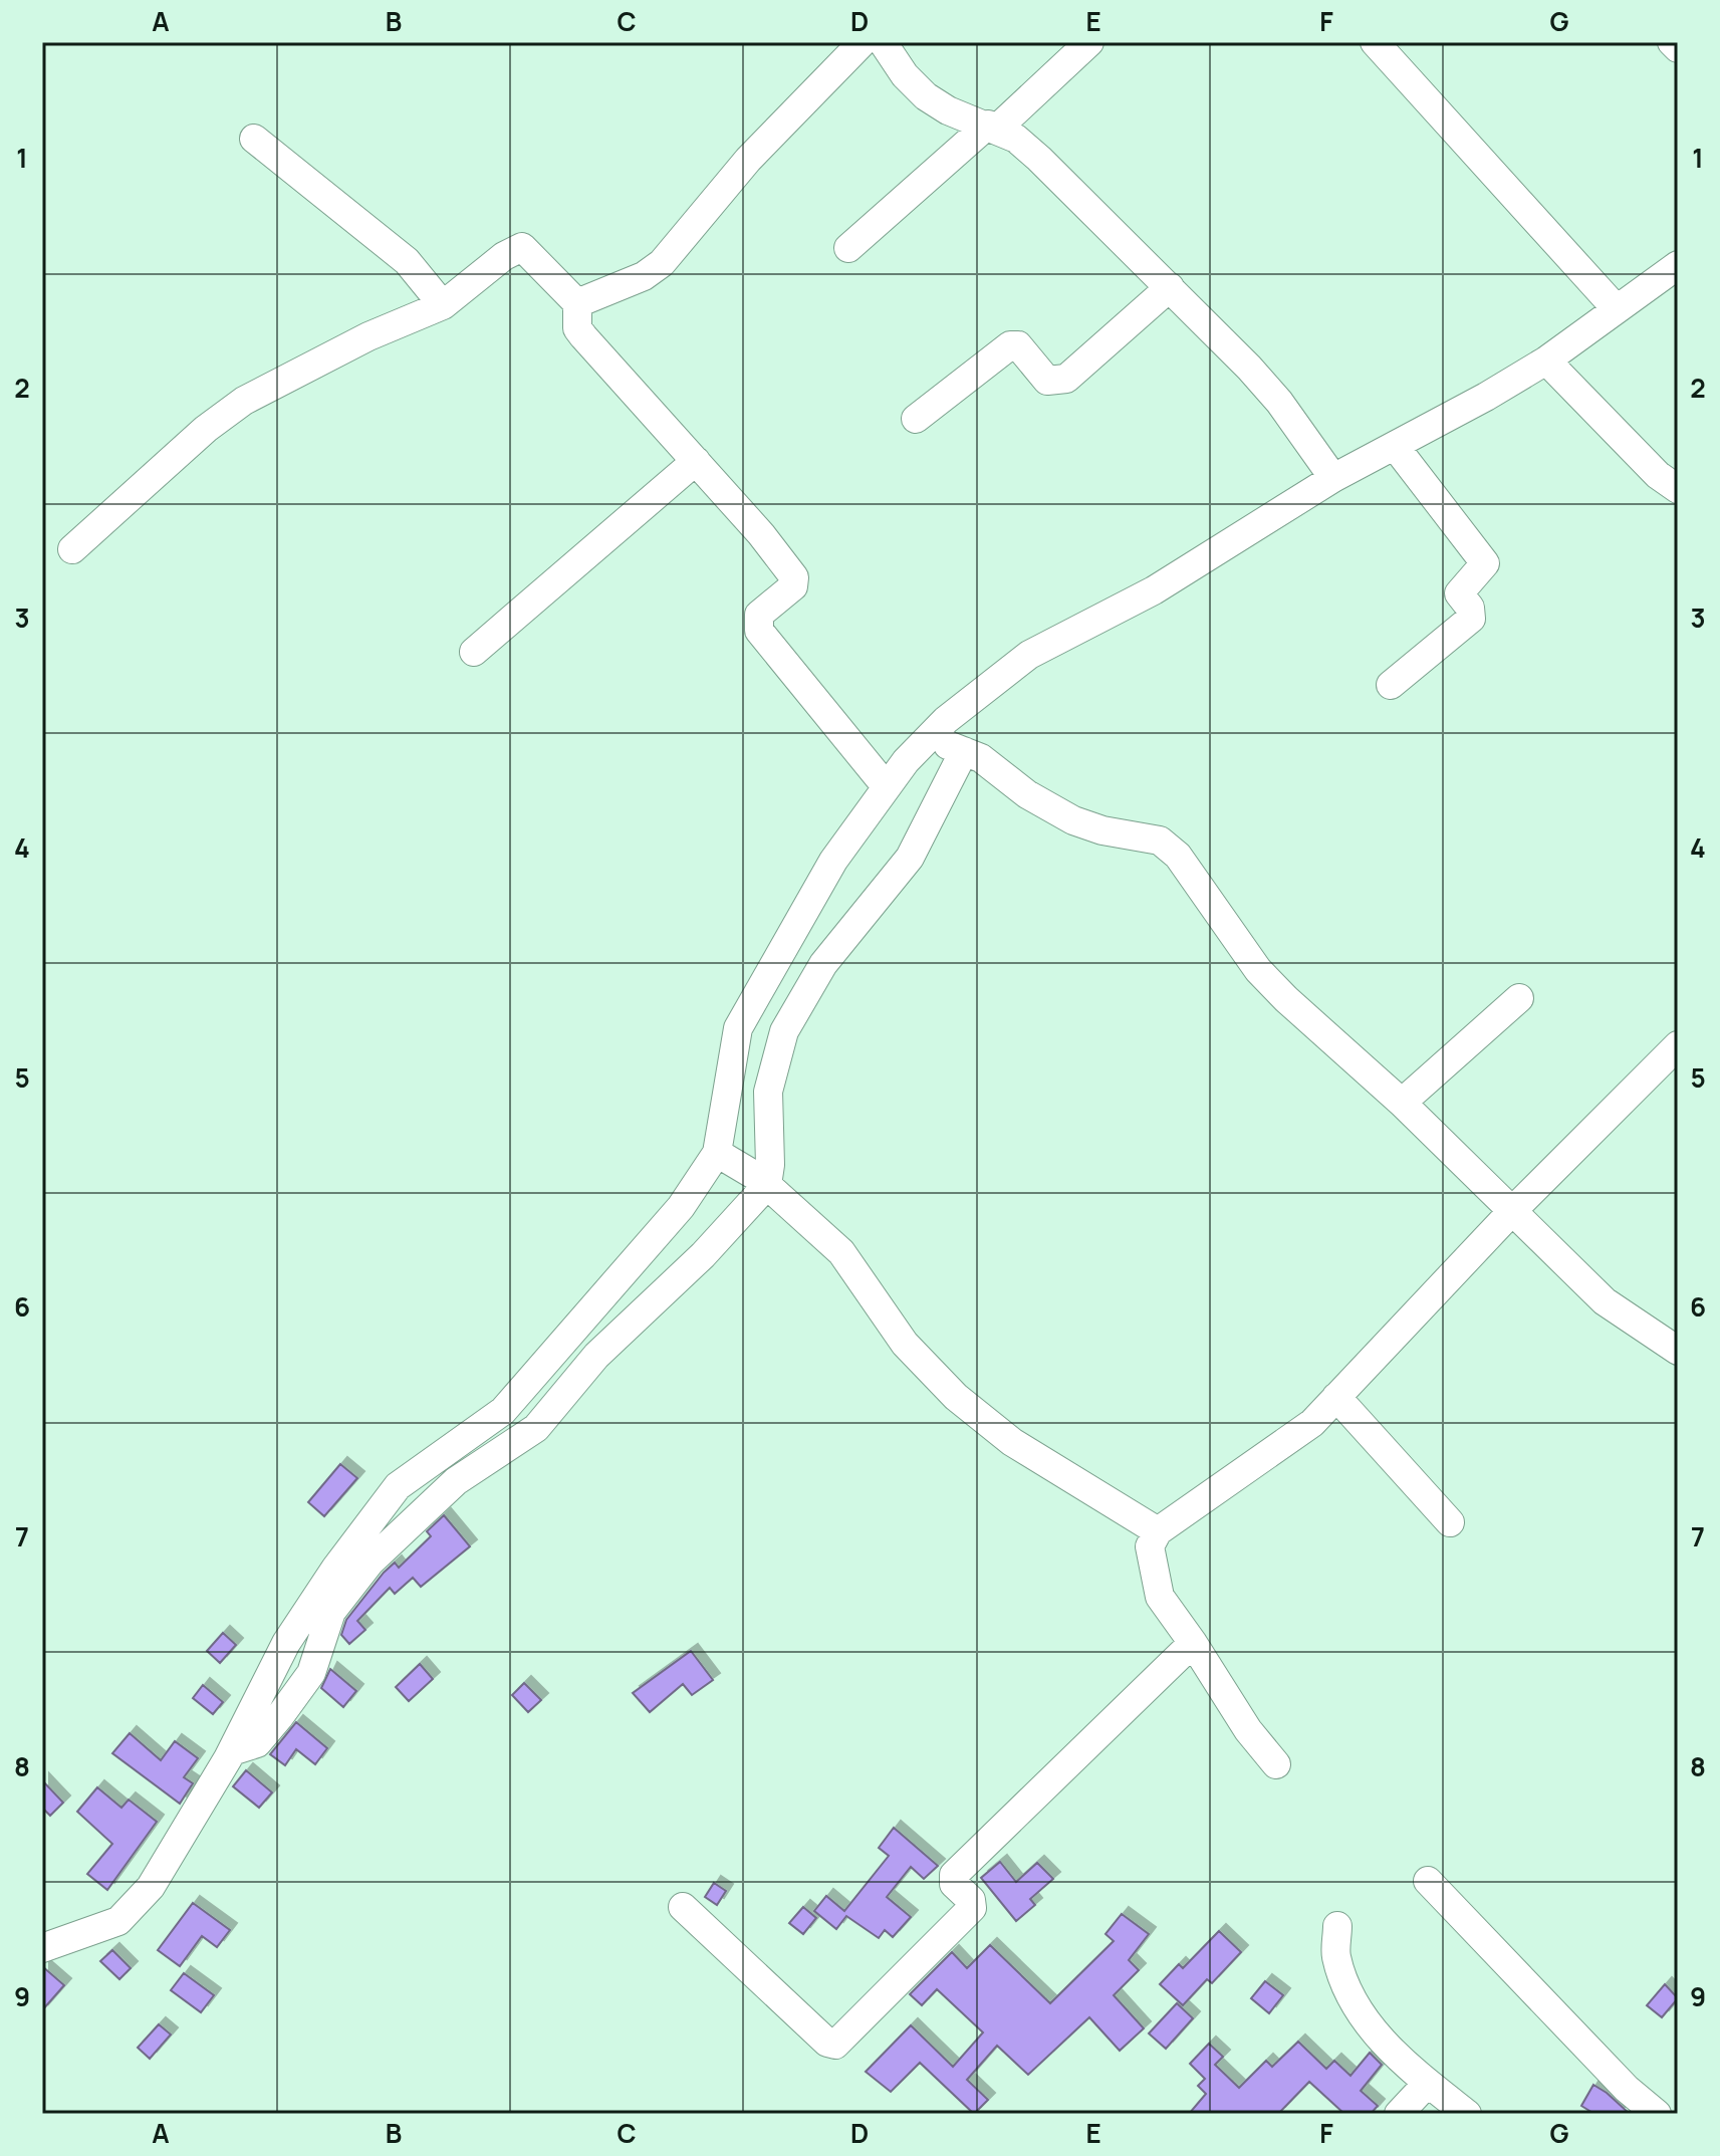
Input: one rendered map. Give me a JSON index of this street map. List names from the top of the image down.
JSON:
{
  "grid": {
    "columns": [
      "A",
      "B",
      "C",
      "D",
      "E",
      "F",
      "G"
    ],
    "rows": [
      "1",
      "2",
      "3",
      "4",
      "5",
      "6",
      "7",
      "8",
      "9"
    ]
  }
}
